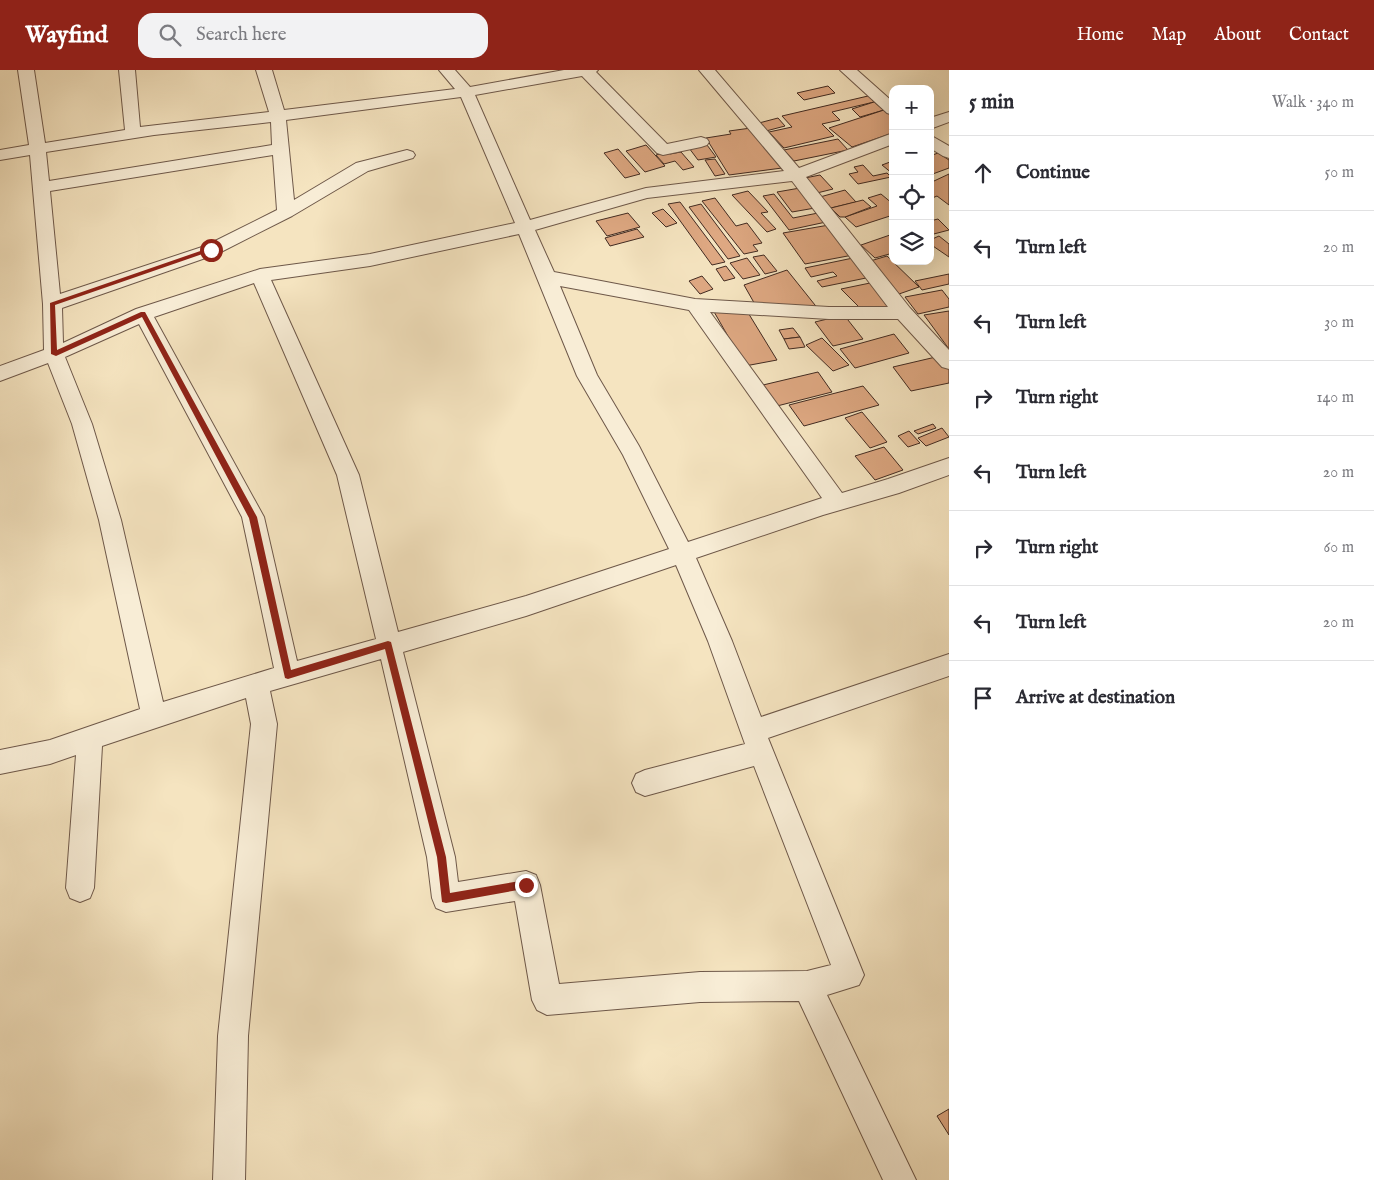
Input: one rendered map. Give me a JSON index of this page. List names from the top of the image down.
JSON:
{
  "page": {
    "header": "Wayfind",
    "search": "Search here",
    "nav": [
      "Home",
      "Map",
      "About",
      "Contact"
    ],
    "heading": ["5 min", "Walk · 340 m"],
    "map_buttons": ["+", "−"],
    "list": [
      ["Continue", "50 m"],
      ["Turn left", "20 m"],
      ["Turn left", "30 m"],
      ["Turn right", "140 m"],
      ["Turn left", "20 m"],
      ["Turn right", "60 m"],
      ["Turn left", "20 m"],
      "Arrive at destination"
    ]
  }
}
